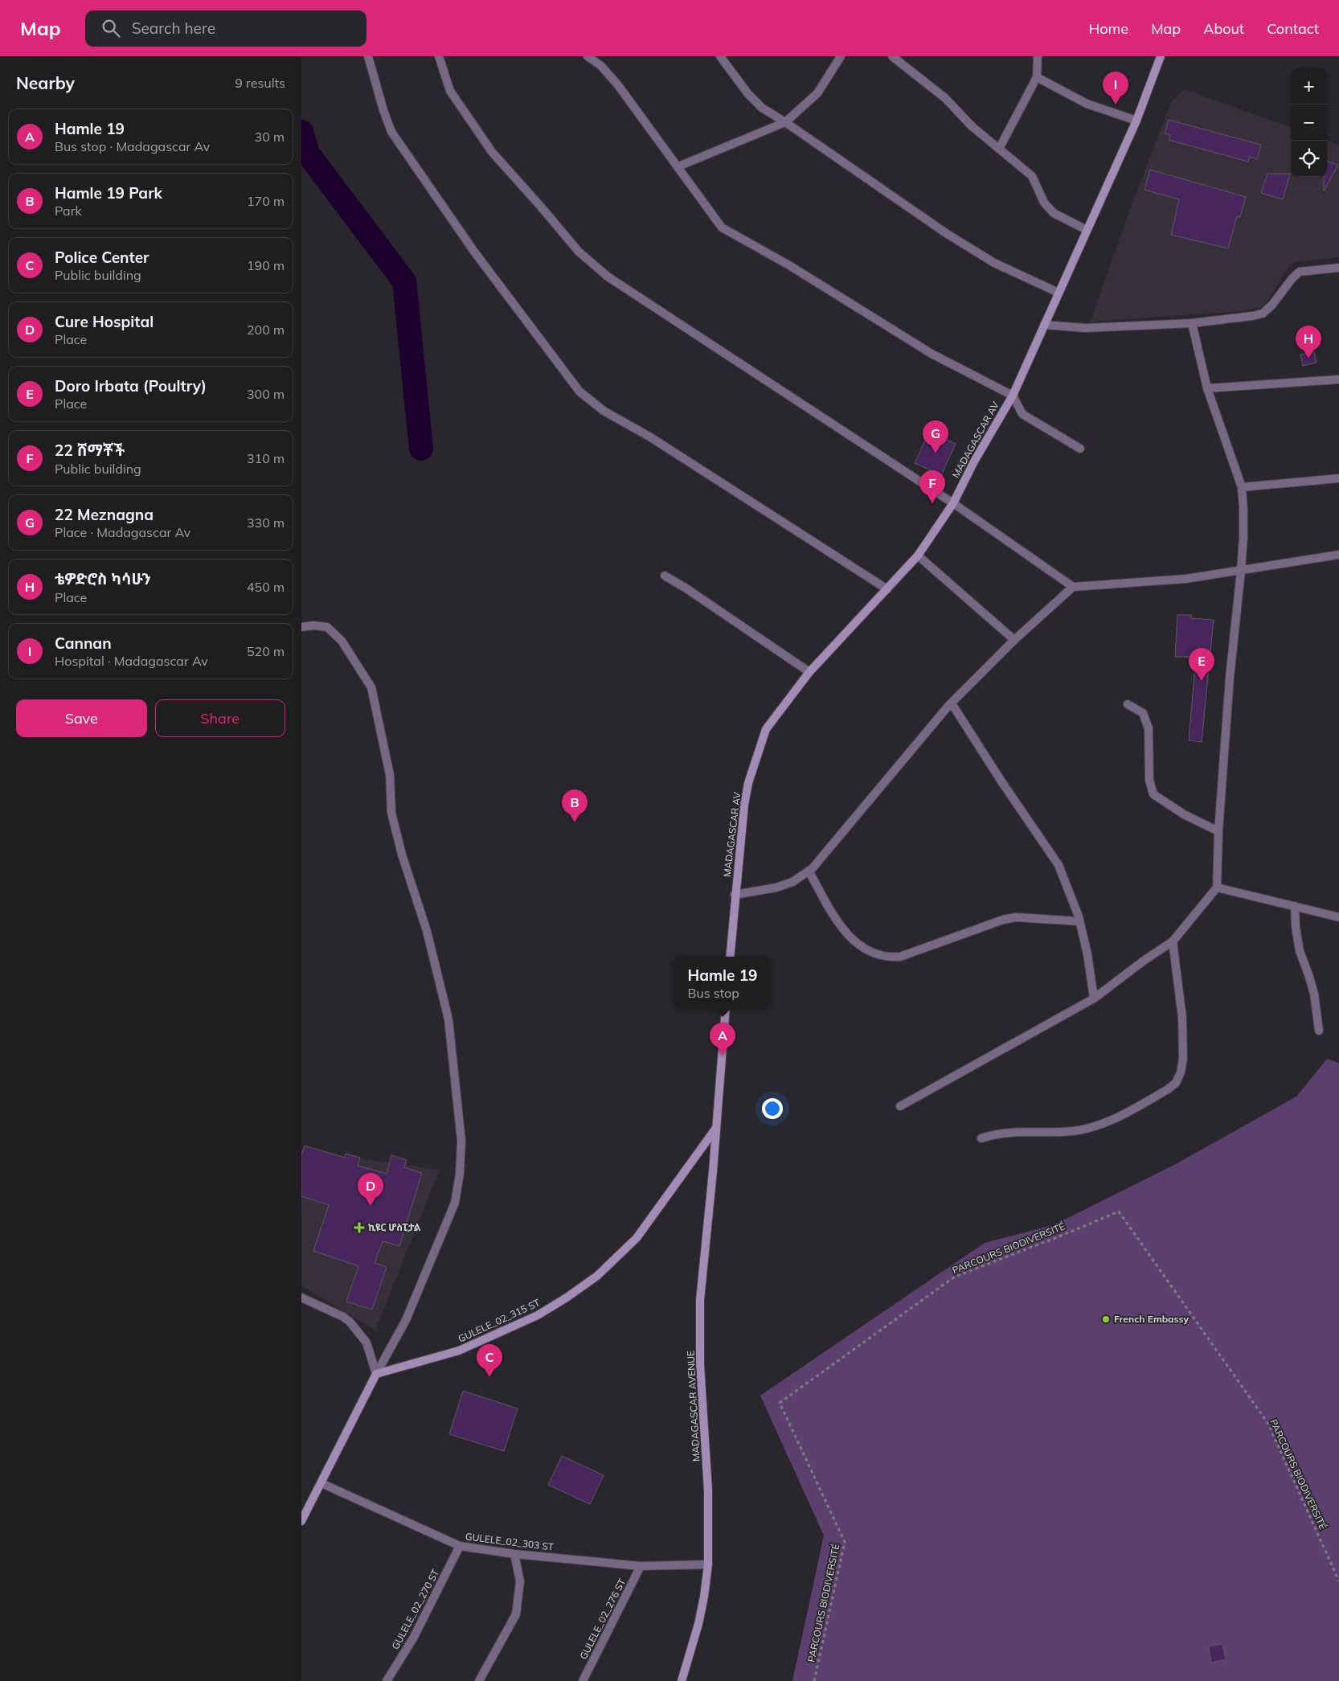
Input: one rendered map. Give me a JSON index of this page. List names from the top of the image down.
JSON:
{
  "streets": {
    "main road": ["MADAGASCAR AV", "GULELE_02_315 ST", "MADAGASCAR AVENUE"],
    "street": ["GULELE_02_303 ST", "GULELE_02_270 ST", "GULELE_02_276 ST"],
    "path": ["PARCOURS BIODIVERSITÉ"]
  },
  "crossings": [
    ["GULELE_02_315 ST", "MADAGASCAR AVENUE"],
    ["MADAGASCAR AVENUE", "GULELE_02_303 ST"],
    ["GULELE_02_303 ST", "GULELE_02_270 ST"],
    ["GULELE_02_303 ST", "GULELE_02_276 ST"]
  ],
  "places": {
    "health": ["ኪዩር ሆስፒታል"],
    "other": ["French Embassy"]
  },
  "page": {
    "header": "Map",
    "search": "Search here",
    "nav": [
      "Home",
      "Map",
      "About",
      "Contact"
    ],
    "heading": ["Nearby", "9 results"],
    "map_buttons": ["+", "−"],
    "pins": [
      "I",
      "H",
      "G",
      "F",
      "E",
      "B",
      "A",
      "D",
      "C"
    ],
    "list": [
      {
        "mark": "A",
        "name": "Hamle 19",
        "note": "Bus stop · Madagascar Av",
        "value": "30 m"
      },
      {
        "mark": "B",
        "name": "Hamle 19 Park",
        "note": "Park",
        "value": "170 m"
      },
      {
        "mark": "C",
        "name": "Police Center",
        "note": "Public building",
        "value": "190 m"
      },
      {
        "mark": "D",
        "name": "Cure Hospital",
        "note": "Place",
        "value": "200 m"
      },
      {
        "mark": "E",
        "name": "Doro Irbata (Poultry)",
        "note": "Place",
        "value": "300 m"
      },
      {
        "mark": "F",
        "name": "22 ሸማቾች",
        "note": "Public building",
        "value": "310 m"
      },
      {
        "mark": "G",
        "name": "22 Meznagna",
        "note": "Place · Madagascar Av",
        "value": "330 m"
      },
      {
        "mark": "H",
        "name": "ቴዎድሮስ ካሳሁን",
        "note": "Place",
        "value": "450 m"
      },
      {
        "mark": "I",
        "name": "Cannan",
        "note": "Hospital · Madagascar Av",
        "value": "520 m"
      }
    ],
    "buttons": ["Save", "Share"],
    "popup": ["Hamle 19", "Bus stop"]
  }
}
